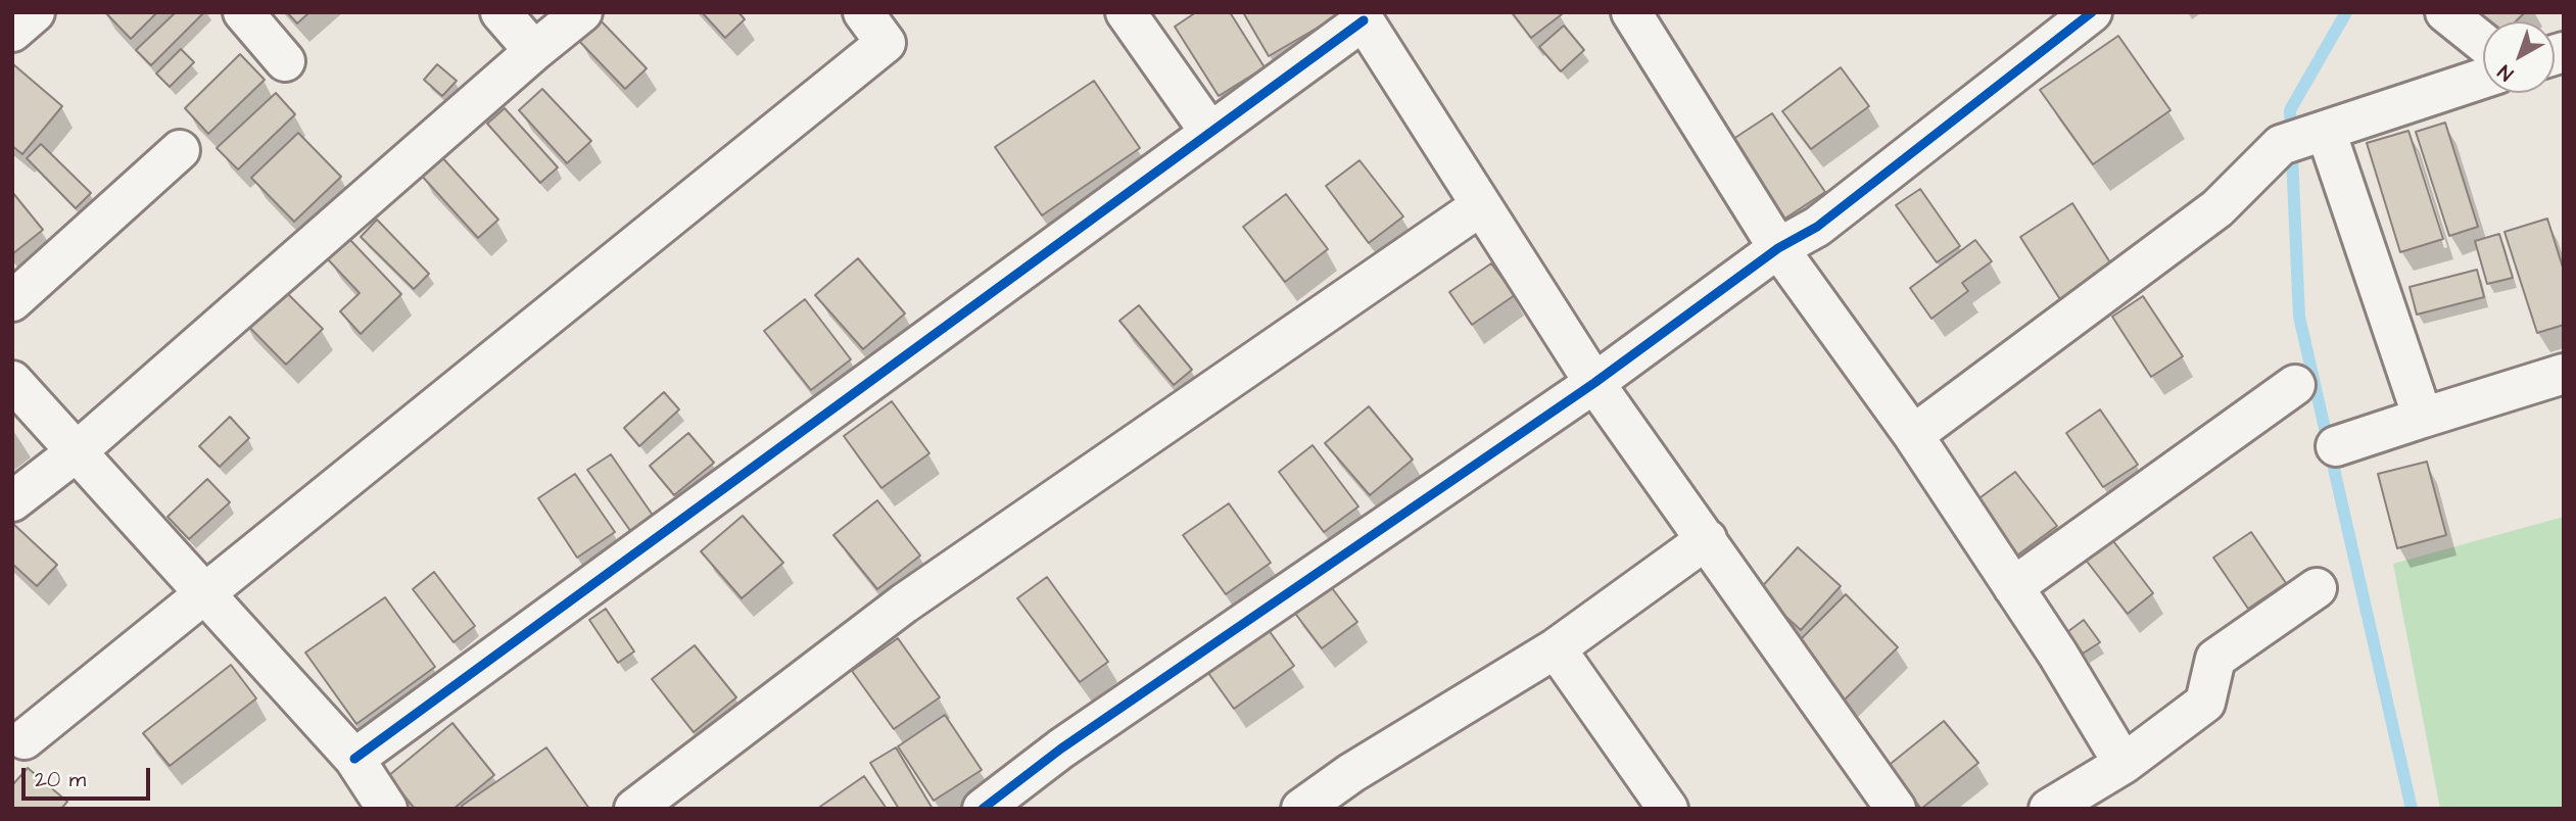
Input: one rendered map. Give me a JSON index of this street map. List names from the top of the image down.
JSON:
{
  "scale_bar": "20 m",
  "north": "bottom left"
}
